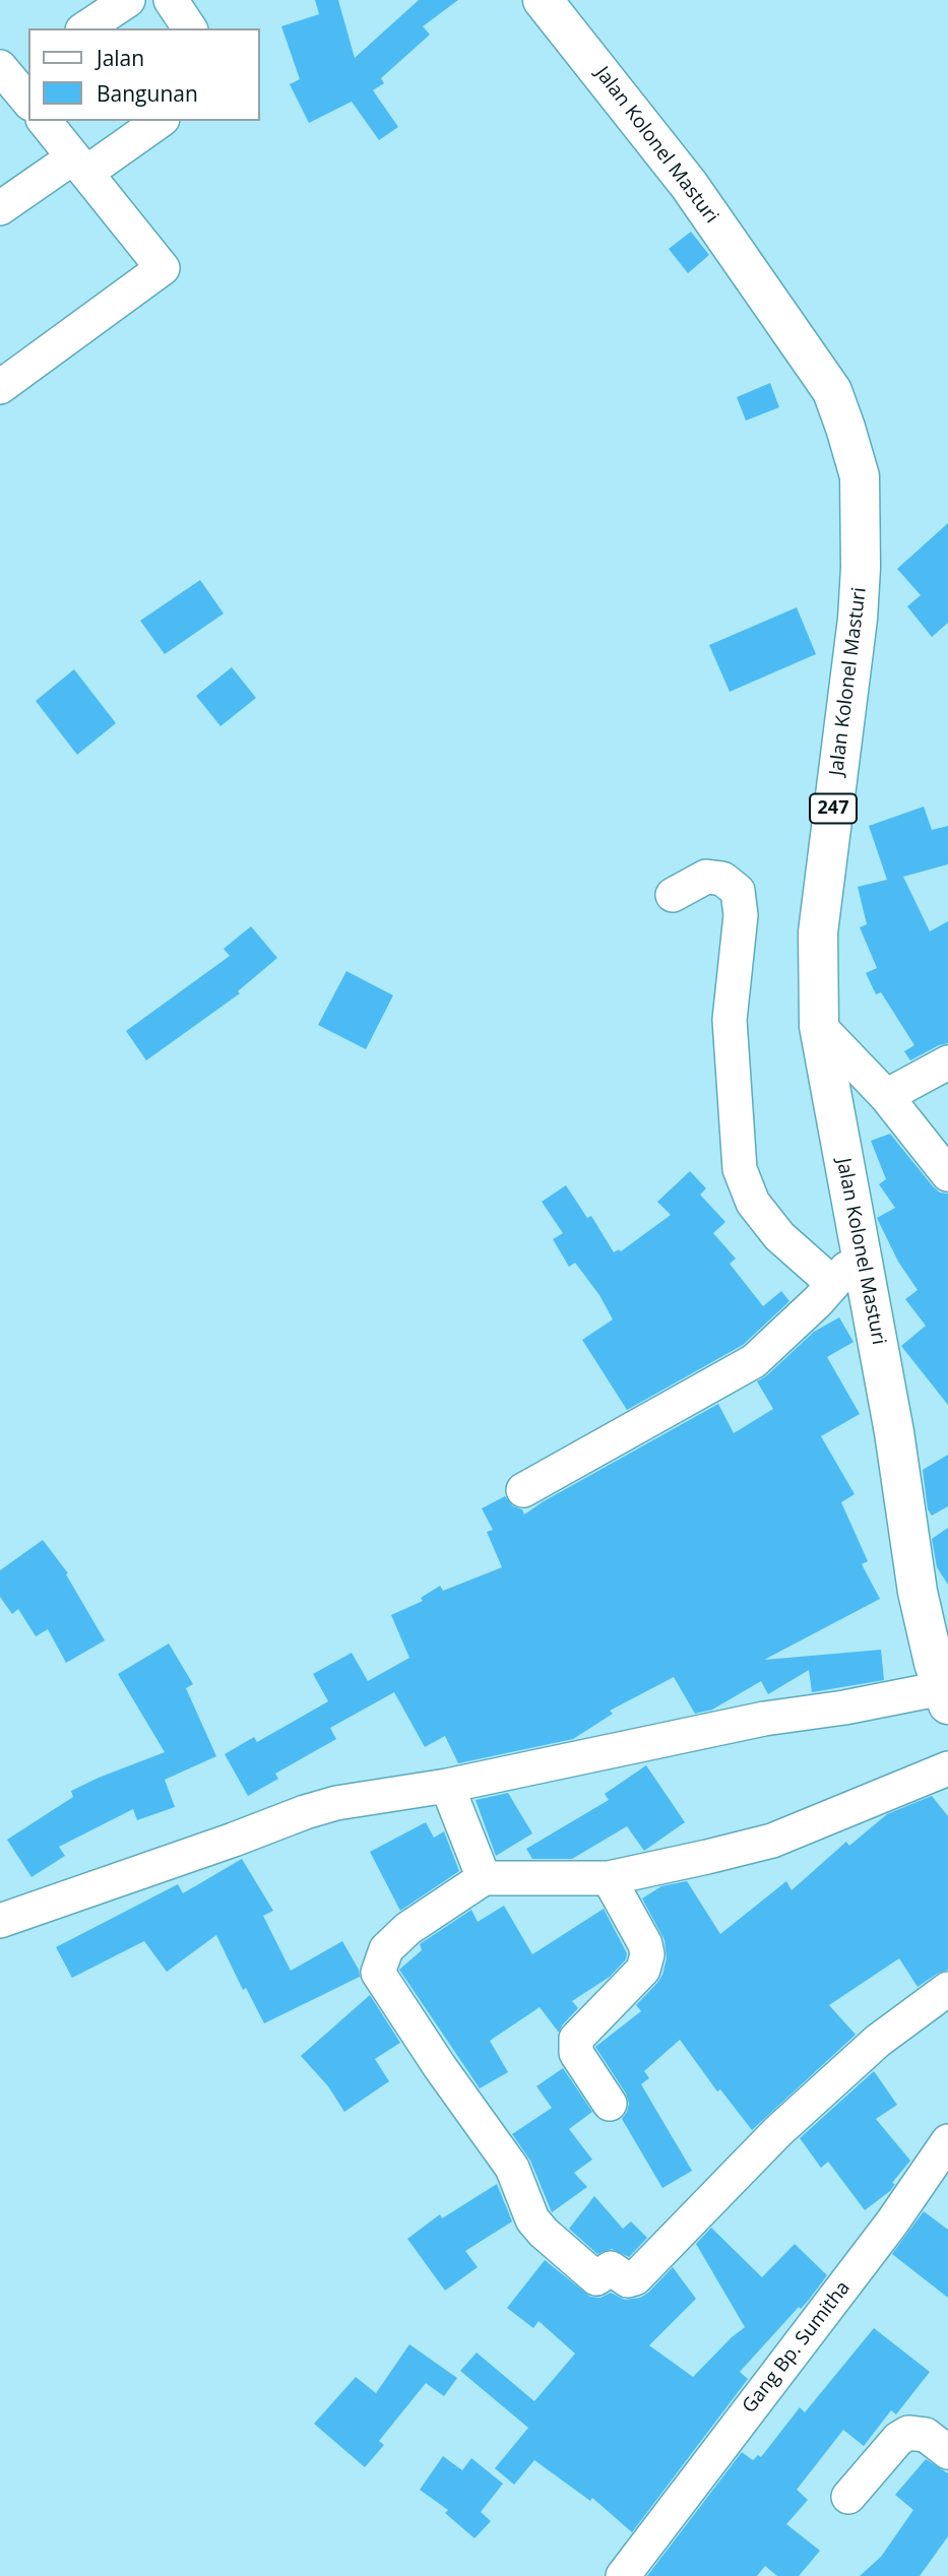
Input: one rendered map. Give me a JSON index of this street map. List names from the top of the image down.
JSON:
{
  "streets": {
    "main road": ["Jalan Kolonel Masturi", "247"],
    "street": ["Gang Bp. Sumitha"]
  },
  "legend": ["Jalan", "Bangunan"]
}
